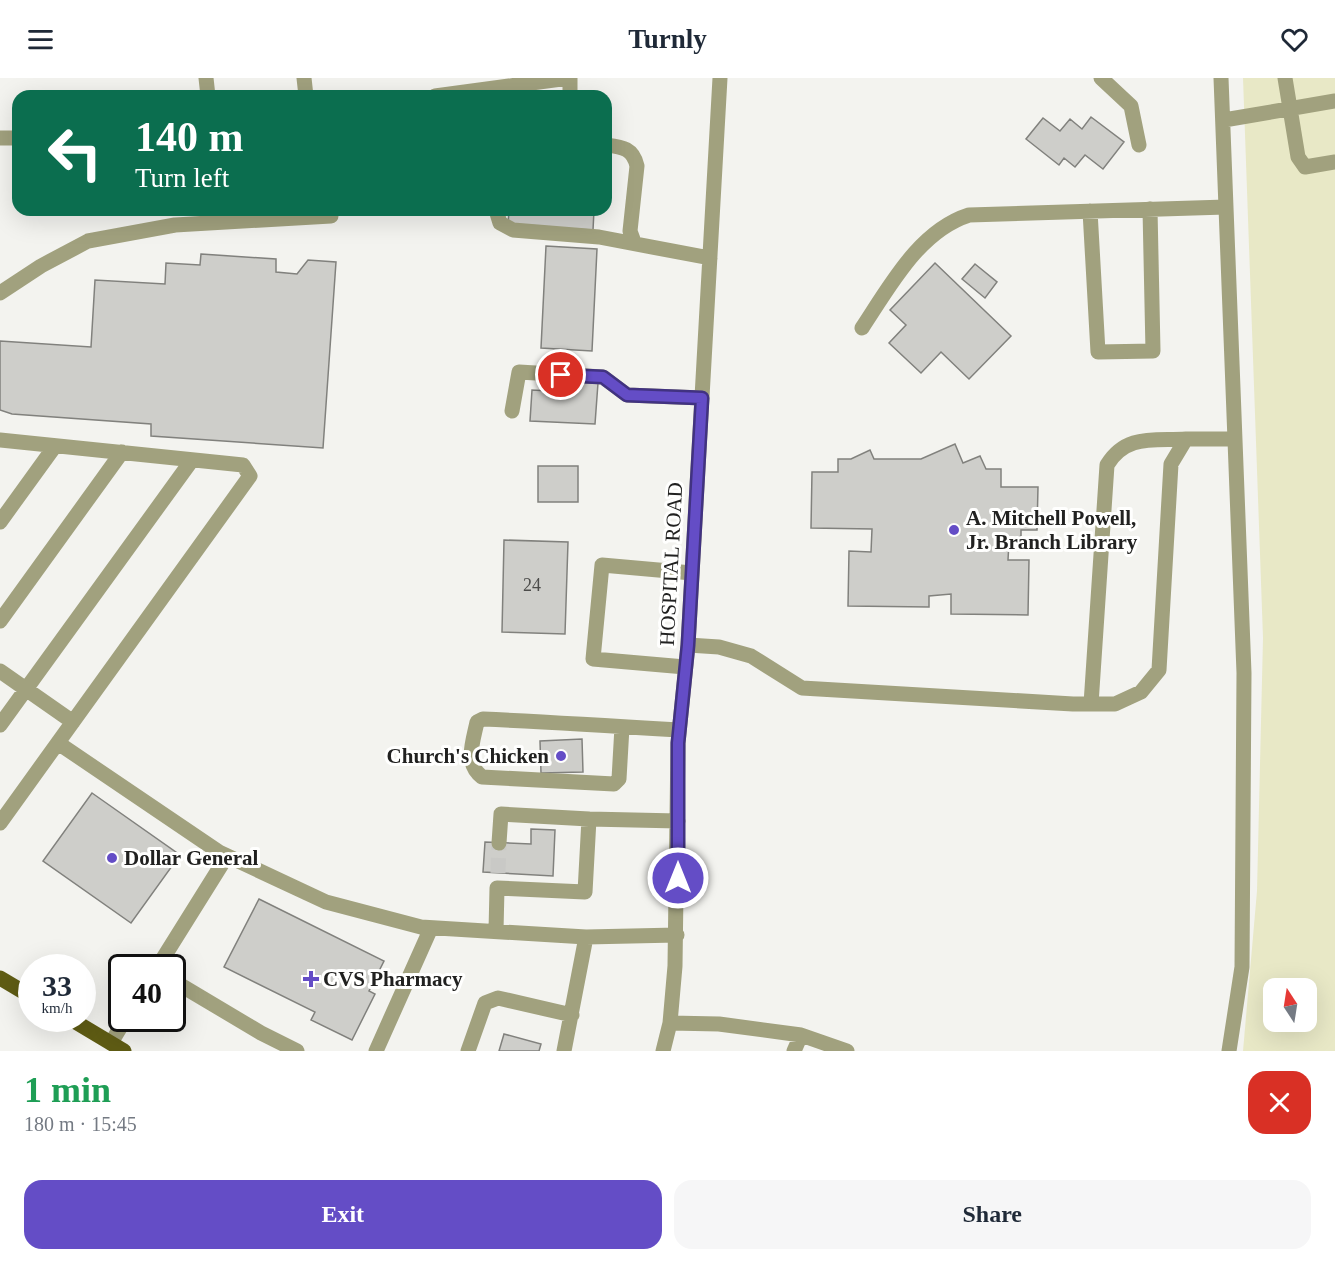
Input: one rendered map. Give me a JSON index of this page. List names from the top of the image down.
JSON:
{
  "streets": {
    "street": ["HOSPITAL ROAD"]
  },
  "places": {
    "other": ["A. Mitchell Powell, Jr. Branch Library", "Church's Chicken", "Dollar General"],
    "health": ["CVS Pharmacy"]
  },
  "house_numbers": ["24"],
  "north": "top",
  "page": {
    "header": "Turnly",
    "turn": ["140 m", "Turn left"],
    "speed": "33 km/h",
    "limit": "40",
    "heading": ["1 min", "180 m · 15:45"],
    "buttons": ["Exit", "Share"]
  }
}
